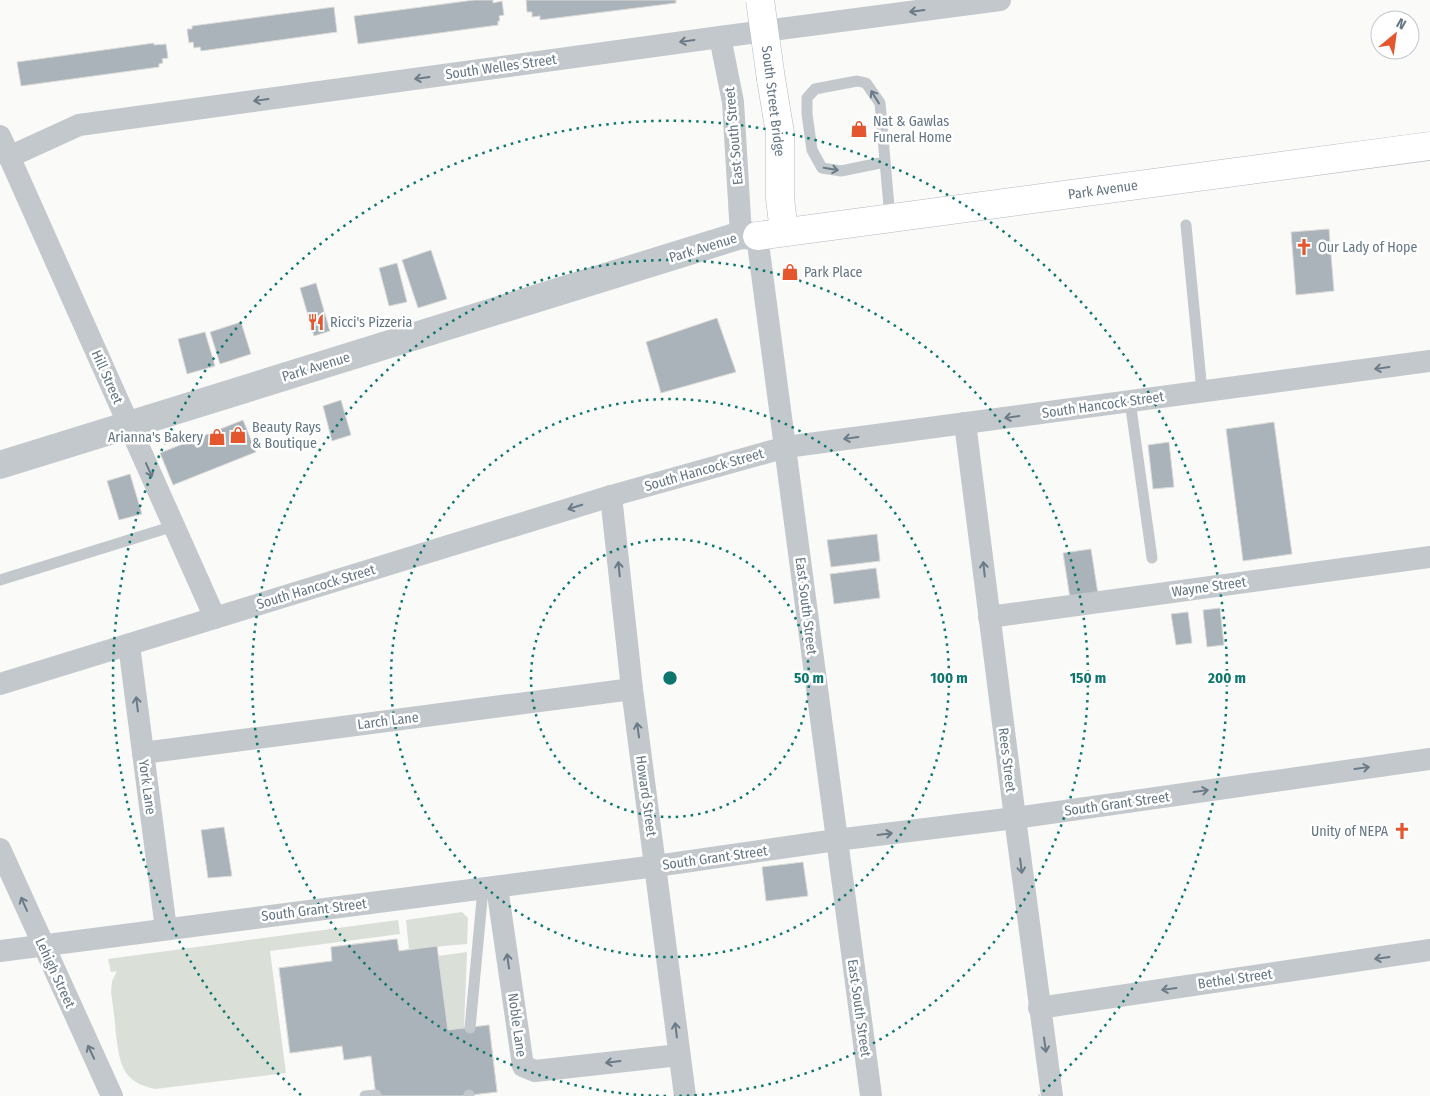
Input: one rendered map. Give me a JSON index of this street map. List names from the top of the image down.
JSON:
{
  "streets": {
    "main road": ["South Street Bridge", "Park Avenue"],
    "street": [
      "South Welles Street",
      "East South Street",
      "Hill Street",
      "South Hancock Street",
      "Wayne Street",
      "Larch Lane",
      "Rees Street",
      "York Lane",
      "Howard Street",
      "South Grant Street",
      "Lehigh Street",
      "Bethel Street",
      "Noble Lane"
    ]
  },
  "crossings": [
    ["South Welles Street", "East South Street"],
    ["South Welles Street", "Hill Street"],
    ["South Street Bridge", "Park Avenue"],
    ["East South Street", "Park Avenue"],
    ["East South Street", "South Hancock Street"],
    ["East South Street", "South Grant Street"],
    ["Park Avenue", "Hill Street"],
    ["Hill Street", "South Hancock Street"],
    ["South Hancock Street", "Rees Street"],
    ["South Hancock Street", "York Lane"],
    ["South Hancock Street", "Howard Street"],
    ["Wayne Street", "Rees Street"],
    ["Larch Lane", "York Lane"],
    ["Larch Lane", "Howard Street"],
    ["Rees Street", "South Grant Street"],
    ["Rees Street", "Bethel Street"],
    ["York Lane", "South Grant Street"],
    ["Howard Street", "South Grant Street"],
    ["Howard Street", "Noble Lane"],
    ["South Grant Street", "Lehigh Street"],
    ["South Grant Street", "Noble Lane"]
  ],
  "one_way": [
    "South Welles Street",
    "South Hancock Street",
    "York Lane",
    "Howard Street",
    "South Grant Street",
    "Lehigh Street",
    "Bethel Street"
  ],
  "places": {
    "shop": [
      "Nat & Gawlas Funeral Home",
      "Park Place",
      "Beauty Rays & Boutique",
      "Arianna's Bakery"
    ],
    "church": ["Our Lady of Hope", "Unity of NEPA"],
    "restaurant": ["Ricci's Pizzeria"]
  },
  "north": "top right",
  "rings": [
    "50 m",
    "100 m",
    "150 m",
    "200 m"
  ]
}
